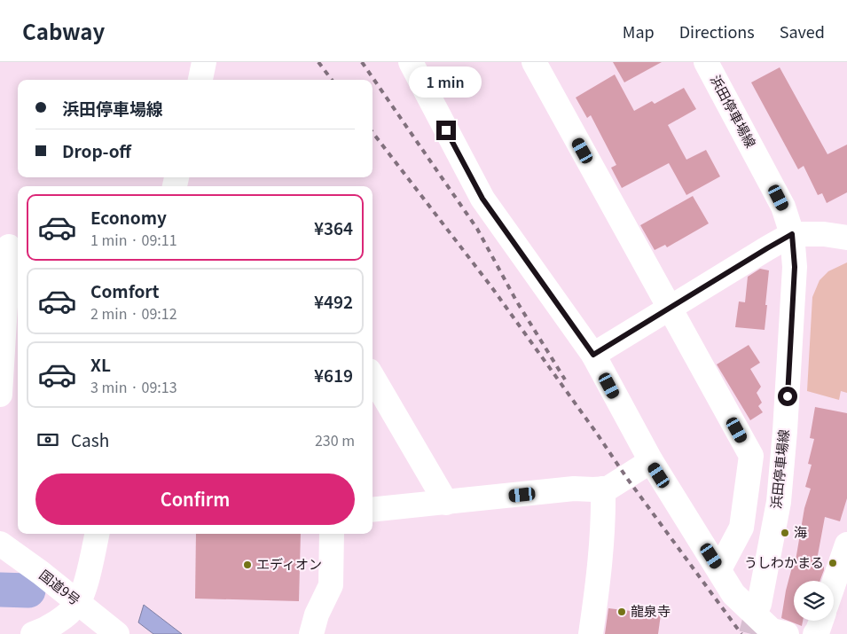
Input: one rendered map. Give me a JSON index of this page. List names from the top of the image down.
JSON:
{
  "streets": {
    "main road": ["浜田停車場線", "国道9号"]
  },
  "places": [
    "海",
    "うしわかまる",
    "エディオン",
    "龍泉寺"
  ],
  "page": {
    "header": "Cabway",
    "nav": ["Map", "Directions", "Saved"],
    "bubble": "1 min",
    "banner": ["浜田停車場線", "Drop-off"],
    "list": [
      {
        "name": "Economy",
        "note": "1 min · 09:11",
        "value": "¥364"
      },
      {
        "name": "Comfort",
        "note": "2 min · 09:12",
        "value": "¥492"
      },
      {
        "name": "XL",
        "note": "3 min · 09:13",
        "value": "¥619"
      }
    ],
    "pay": ["Cash", "230 m"],
    "buttons": "Confirm"
  }
}
